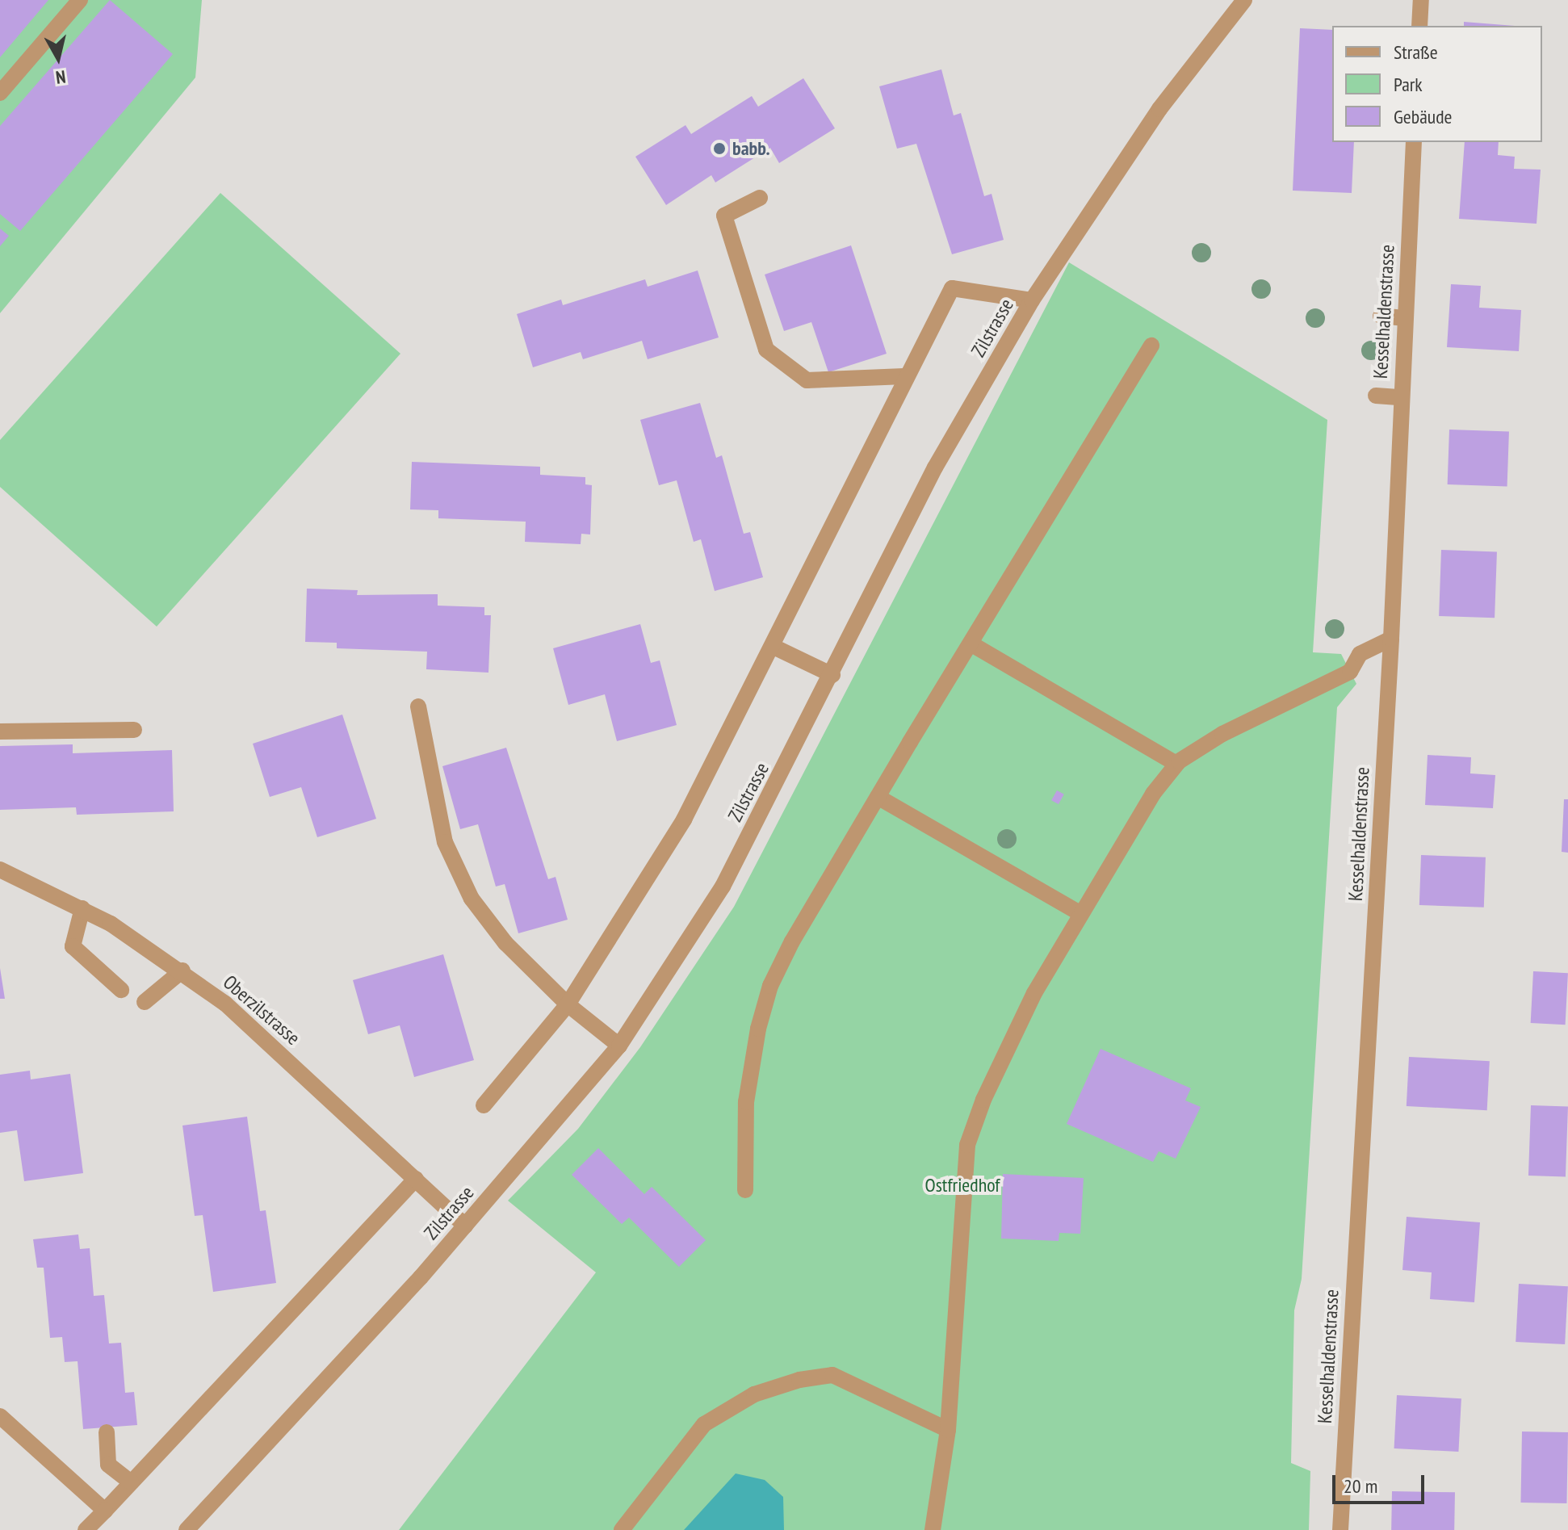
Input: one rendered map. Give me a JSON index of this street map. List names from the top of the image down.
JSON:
{
  "streets": {
    "street": ["Kesselhaldenstrasse", "Zilstrasse", "Oberzilstrasse"]
  },
  "crossings": [
    ["Zilstrasse", "Oberzilstrasse"]
  ],
  "parks": ["Ostfriedhof"],
  "places": ["babb."],
  "legend": ["Straße", "Park", "Gebäude"],
  "scale_bar": "20 m",
  "north": "bottom"
}
